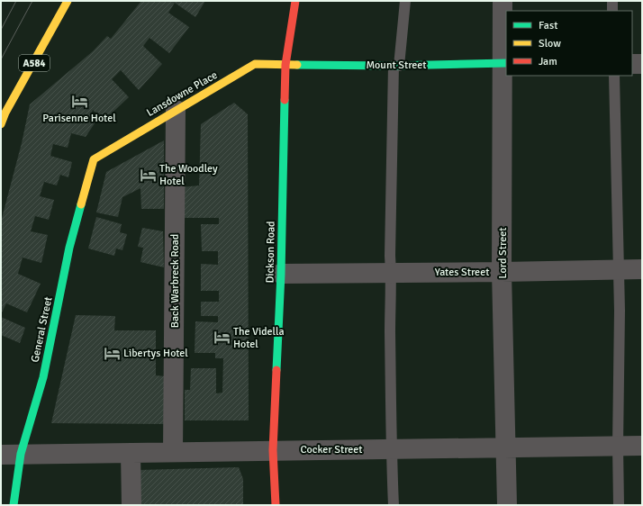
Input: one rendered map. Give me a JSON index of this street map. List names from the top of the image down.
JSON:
{
  "streets": {
    "street": [
      "A584",
      "Mount Street",
      "Lansdowne Place",
      "Dickson Road",
      "Lord Street",
      "Yates Street",
      "Back Warbreck Road",
      "General Street",
      "Cocker Street"
    ]
  },
  "crossings": [
    ["Mount Street", "Lansdowne Place"],
    ["Mount Street", "Dickson Road"],
    ["Mount Street", "Lord Street"],
    ["Lansdowne Place", "Dickson Road"],
    ["Lansdowne Place", "Back Warbreck Road"],
    ["Lansdowne Place", "General Street"],
    ["Dickson Road", "Yates Street"],
    ["Dickson Road", "Cocker Street"],
    ["Lord Street", "Yates Street"],
    ["Lord Street", "Cocker Street"],
    ["Back Warbreck Road", "Cocker Street"],
    ["General Street", "Cocker Street"]
  ],
  "places": {
    "hotel": [
      "Parisenne Hotel",
      "The Woodley Hotel",
      "The Vidella Hotel",
      "Libertys Hotel"
    ]
  },
  "legend": ["Fast", "Slow", "Jam"]
}
